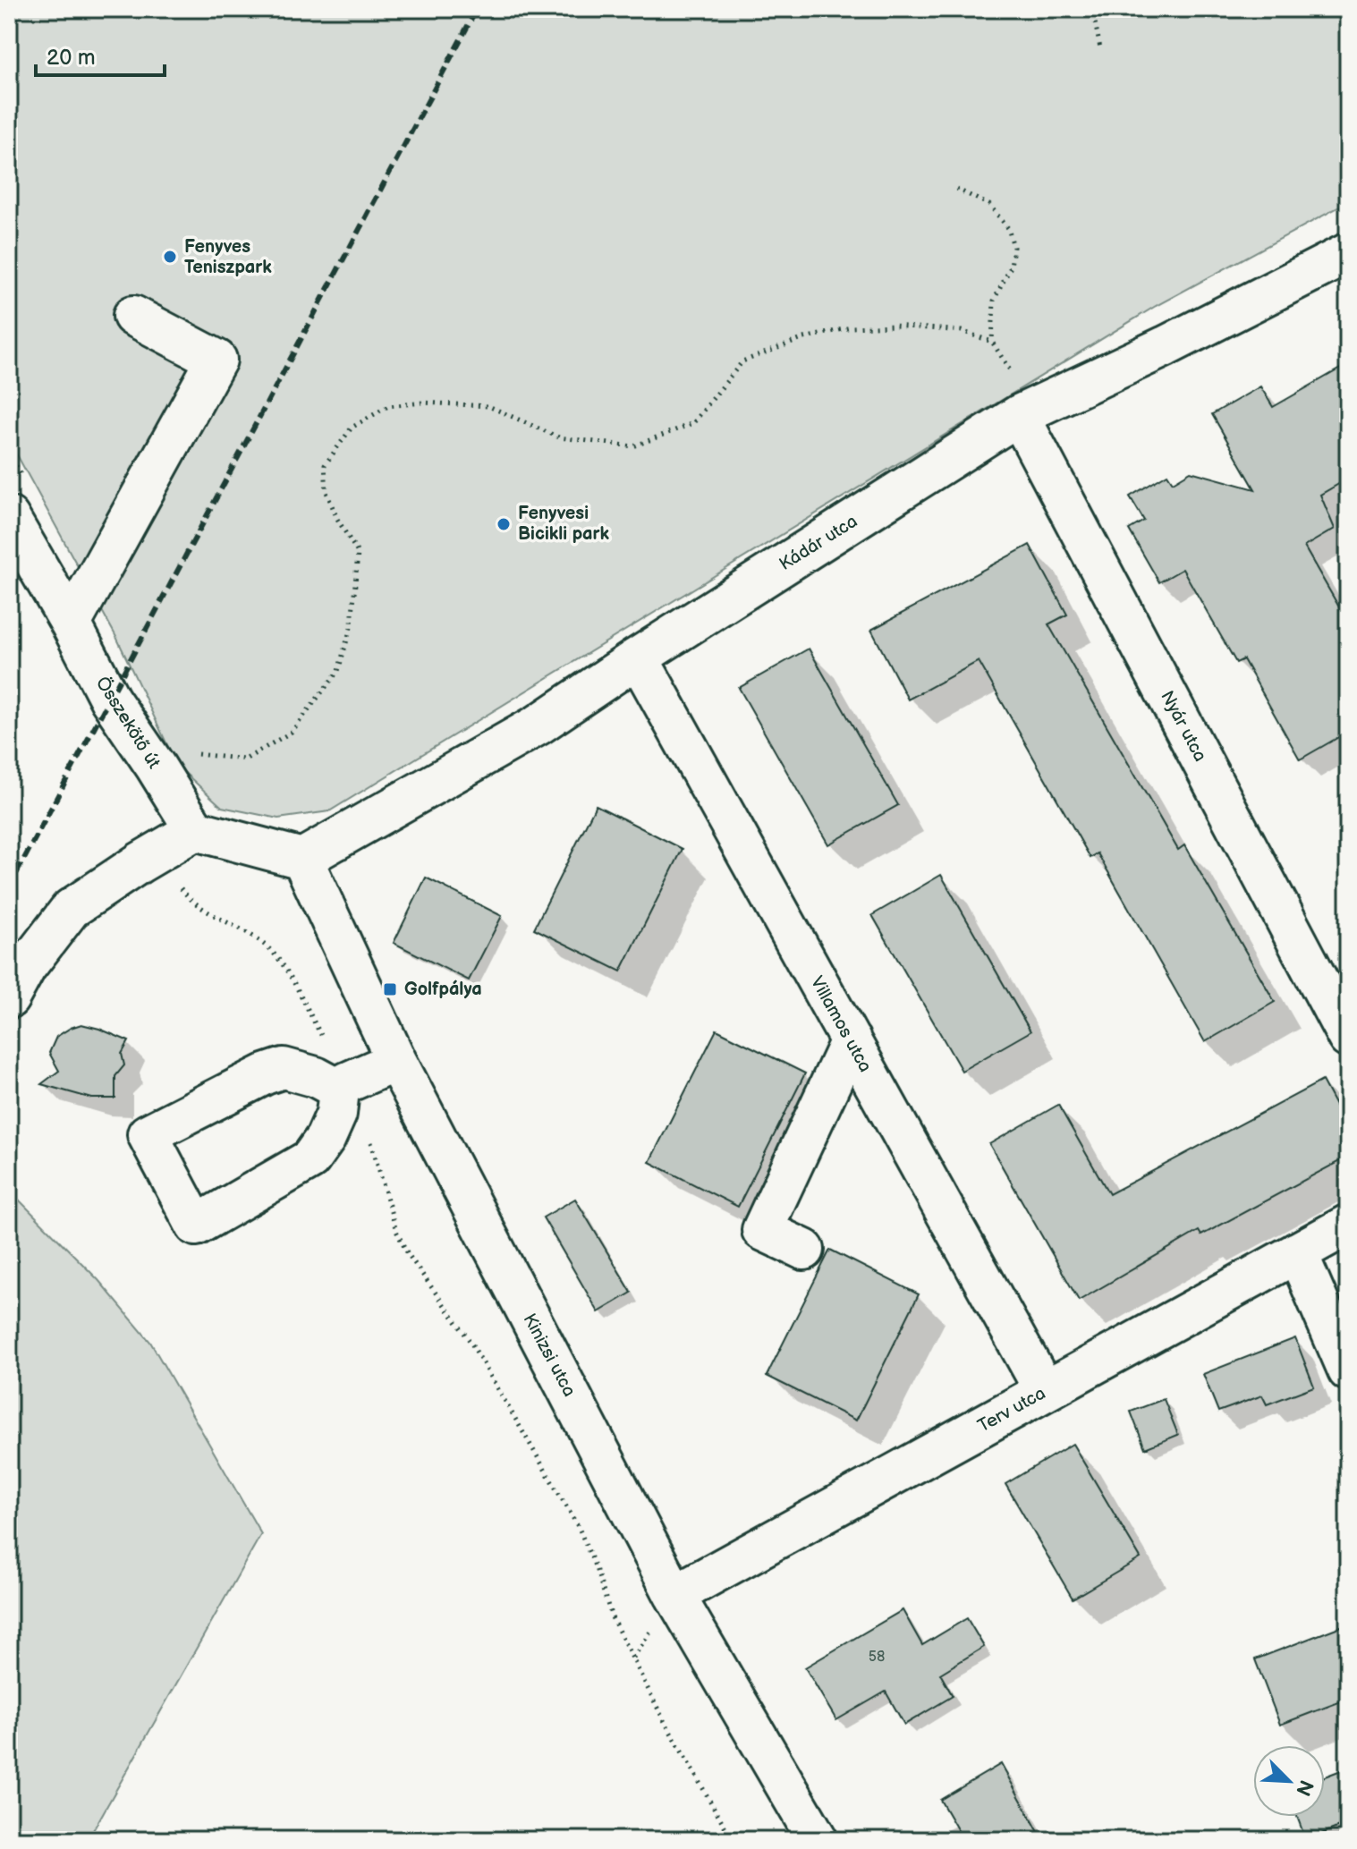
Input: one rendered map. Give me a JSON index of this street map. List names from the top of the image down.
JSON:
{
  "streets": {
    "street": [
      "Kádár utca",
      "Összekötő út",
      "Nyár utca",
      "Villamos utca",
      "Kinizsi utca",
      "Terv utca"
    ]
  },
  "crossings": [
    ["Kádár utca", "Nyár utca"],
    ["Kádár utca", "Villamos utca"],
    ["Kádár utca", "Kinizsi utca"],
    ["Villamos utca", "Terv utca"],
    ["Kinizsi utca", "Terv utca"]
  ],
  "places": {
    "other": ["Fenyves Teniszpark", "Fenyvesi Bicikli park"],
    "transit": ["Golfpálya"]
  },
  "house_numbers": ["58"],
  "scale_bar": "20 m",
  "north": "bottom right"
}
